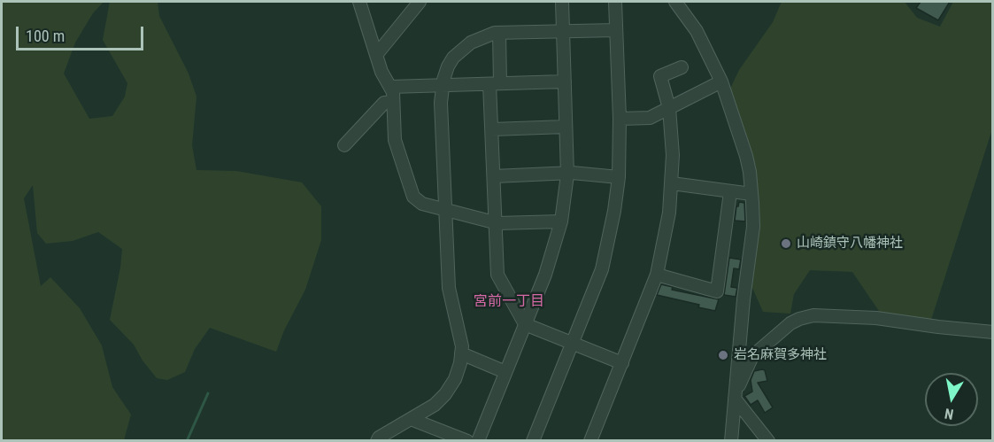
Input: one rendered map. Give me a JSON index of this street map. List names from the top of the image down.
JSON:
{
  "districts": ["宮前一丁目"],
  "places": ["山崎鎮守八幡神社", "岩名麻賀多神社"],
  "scale_bar": "100 m",
  "north": "bottom"
}
